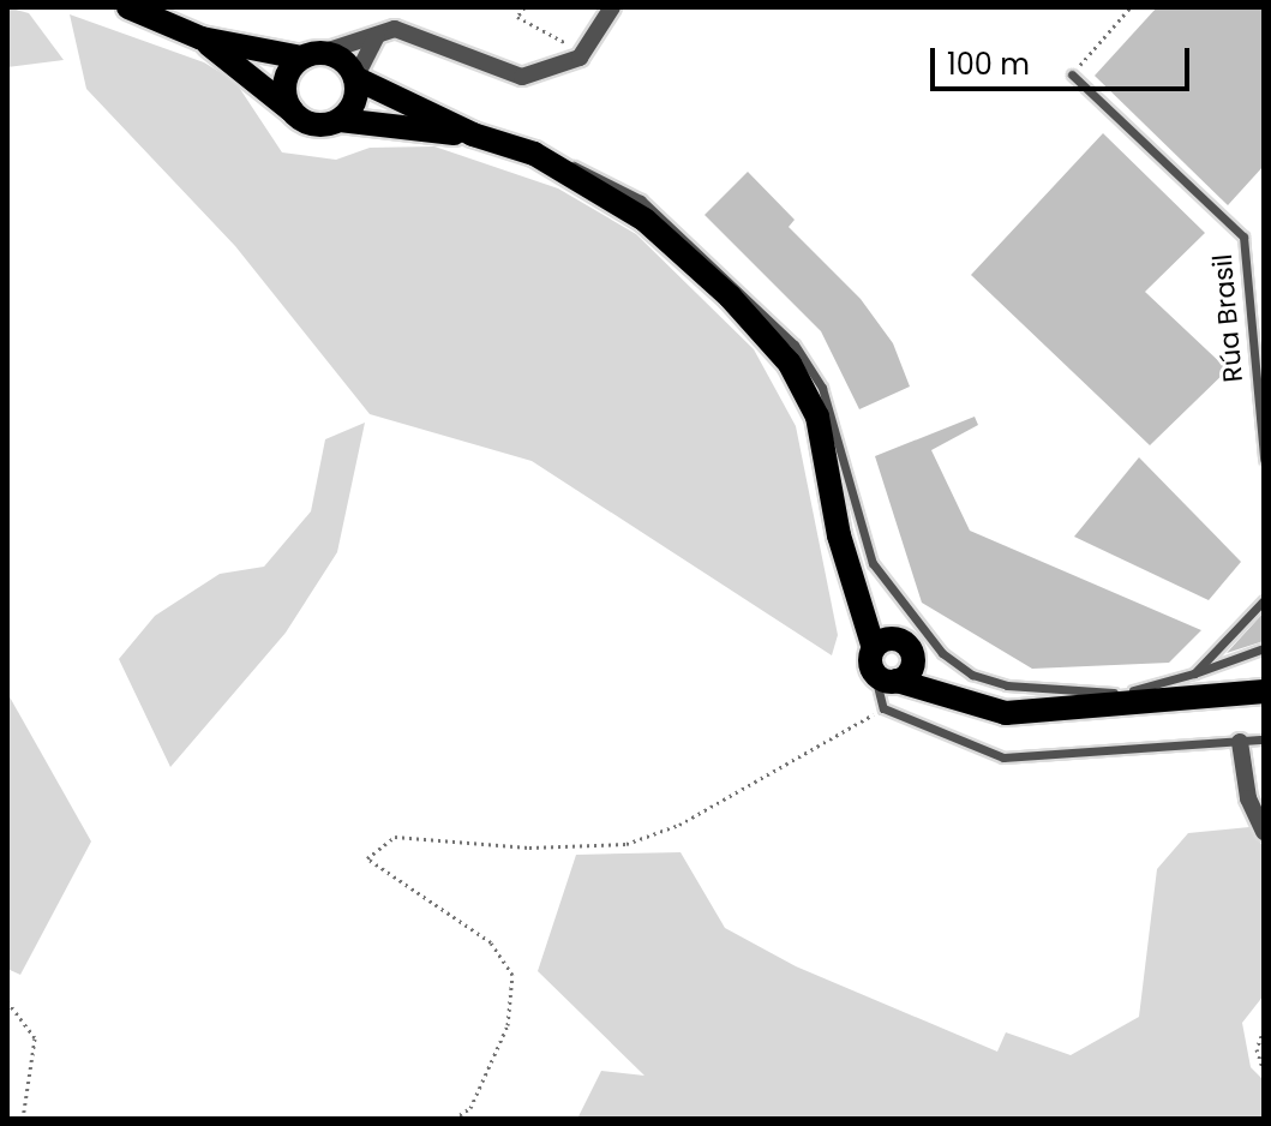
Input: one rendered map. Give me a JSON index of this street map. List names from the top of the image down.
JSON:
{
  "streets": {
    "lane": ["Rúa Brasil"]
  },
  "scale_bar": "100 m"
}
